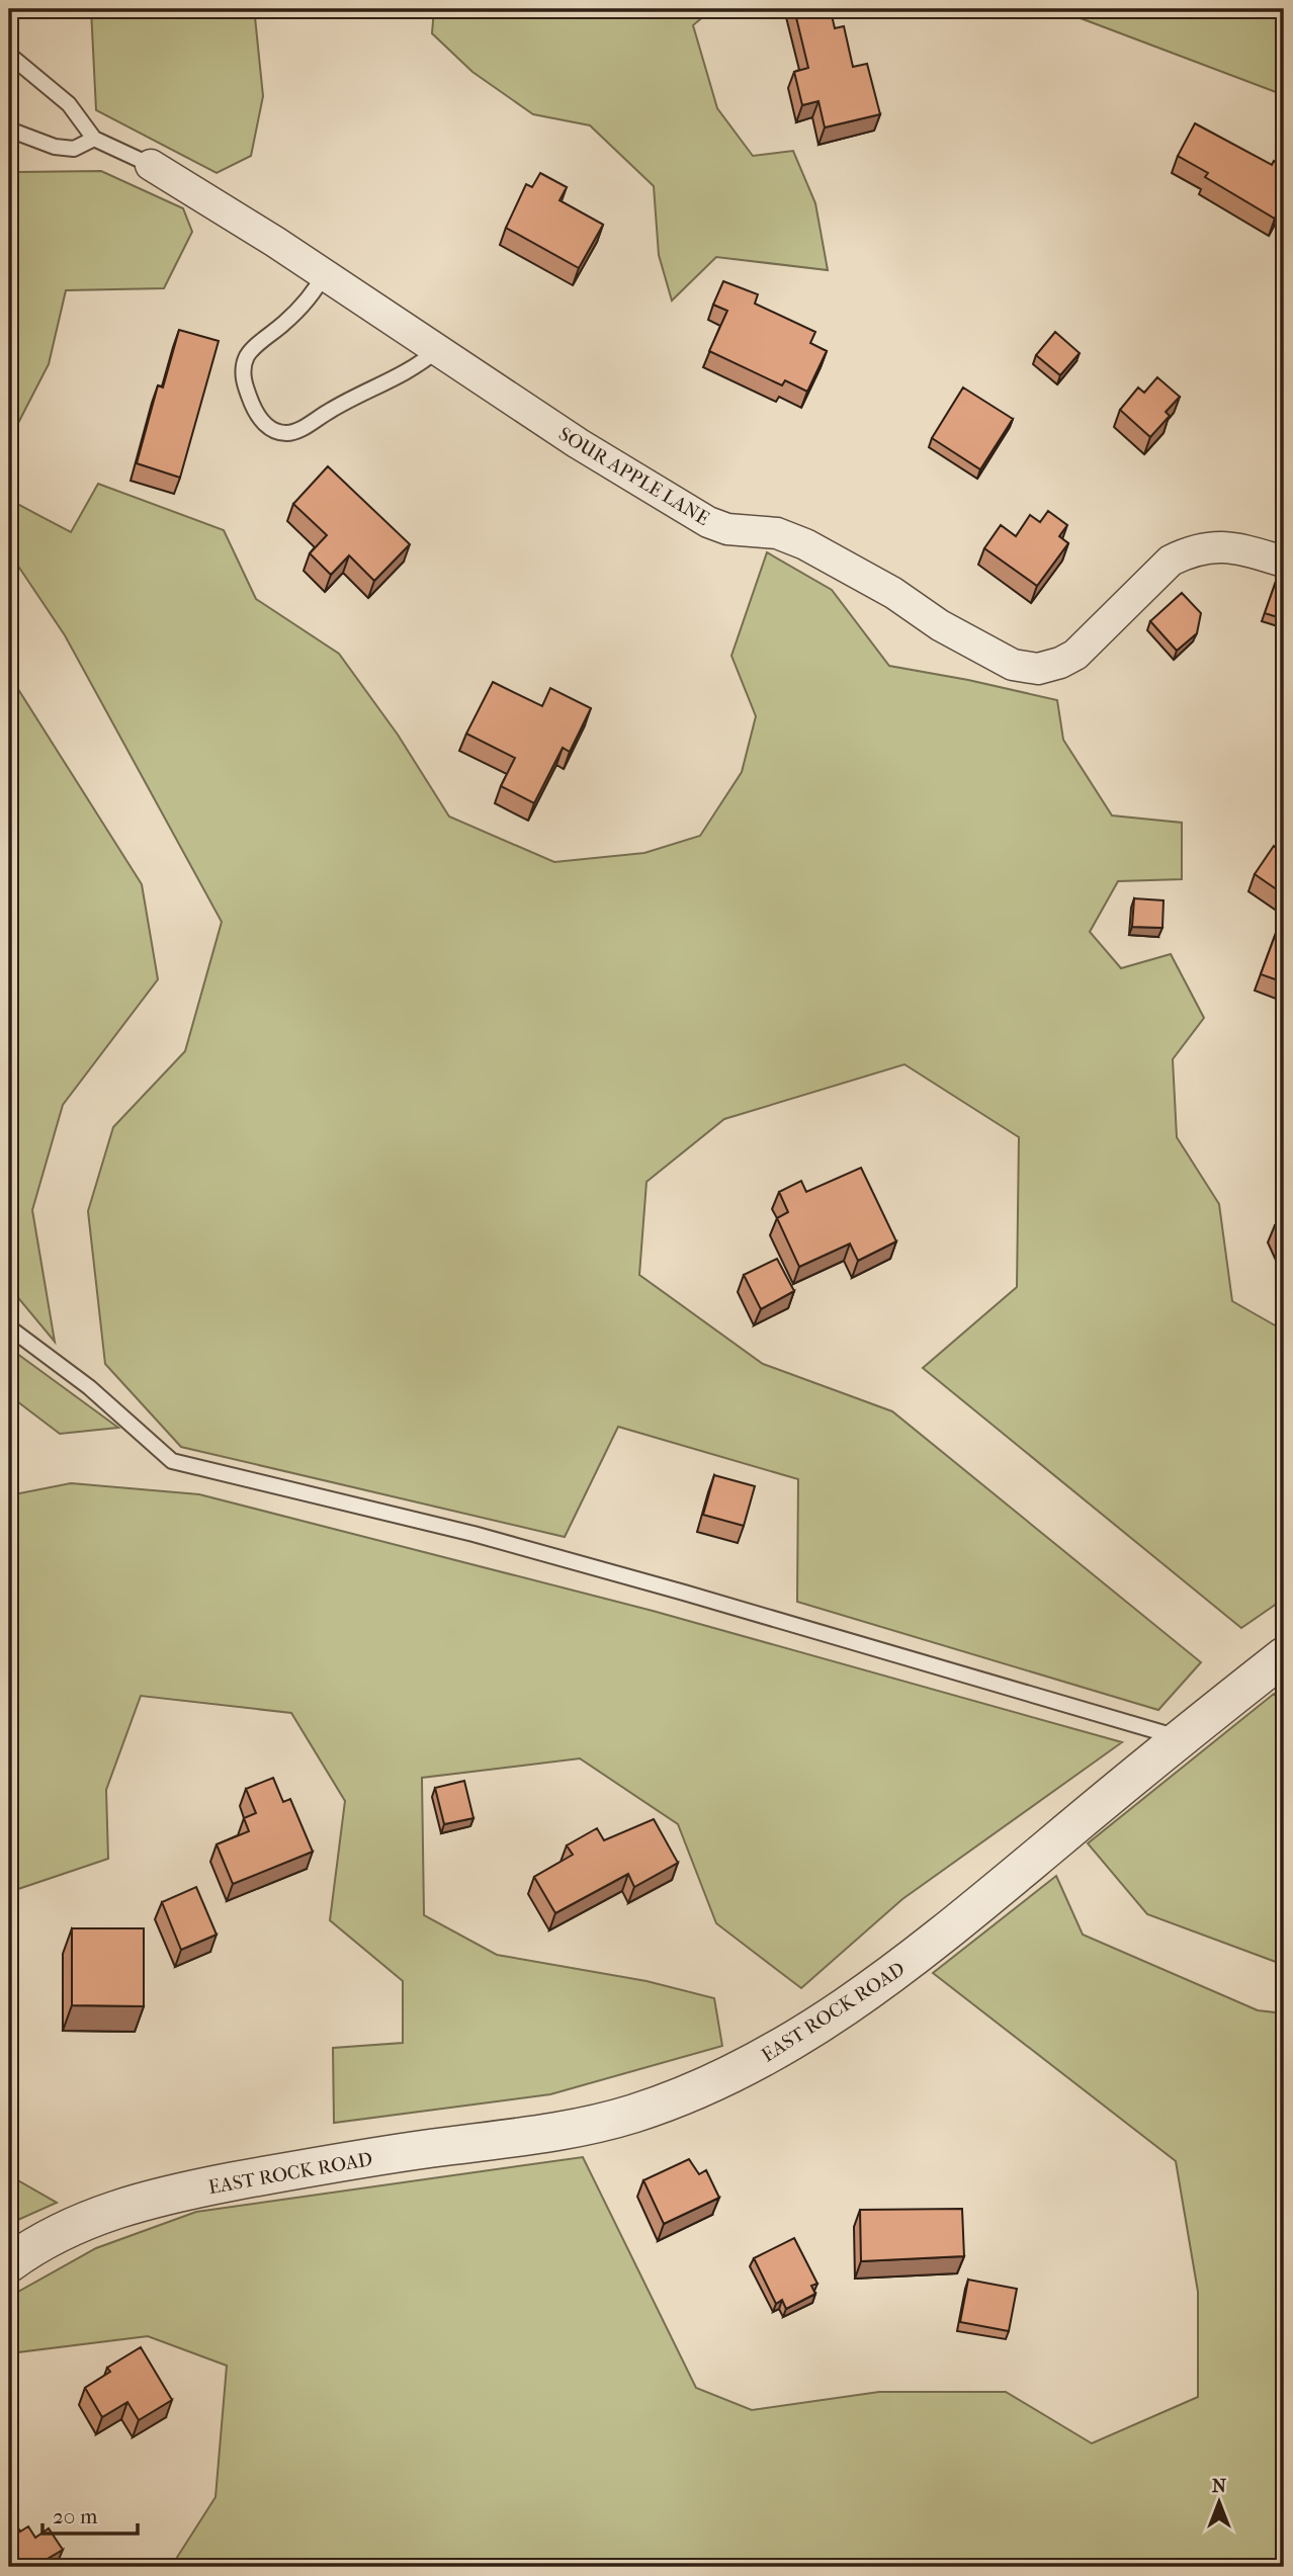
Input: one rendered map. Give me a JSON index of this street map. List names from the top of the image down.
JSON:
{
  "streets": {
    "street": ["SOUR APPLE LANE", "EAST ROCK ROAD"]
  },
  "scale_bar": "20 m",
  "north": "top"
}
